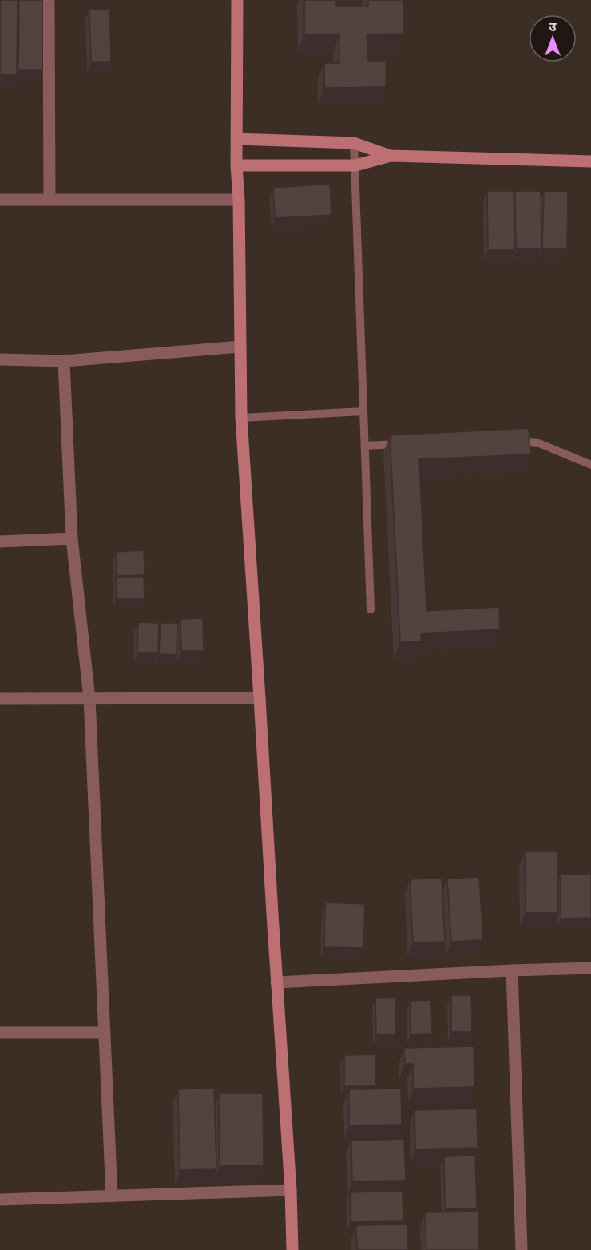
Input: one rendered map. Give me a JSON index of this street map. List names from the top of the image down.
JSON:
{
  "north": "top"
}
